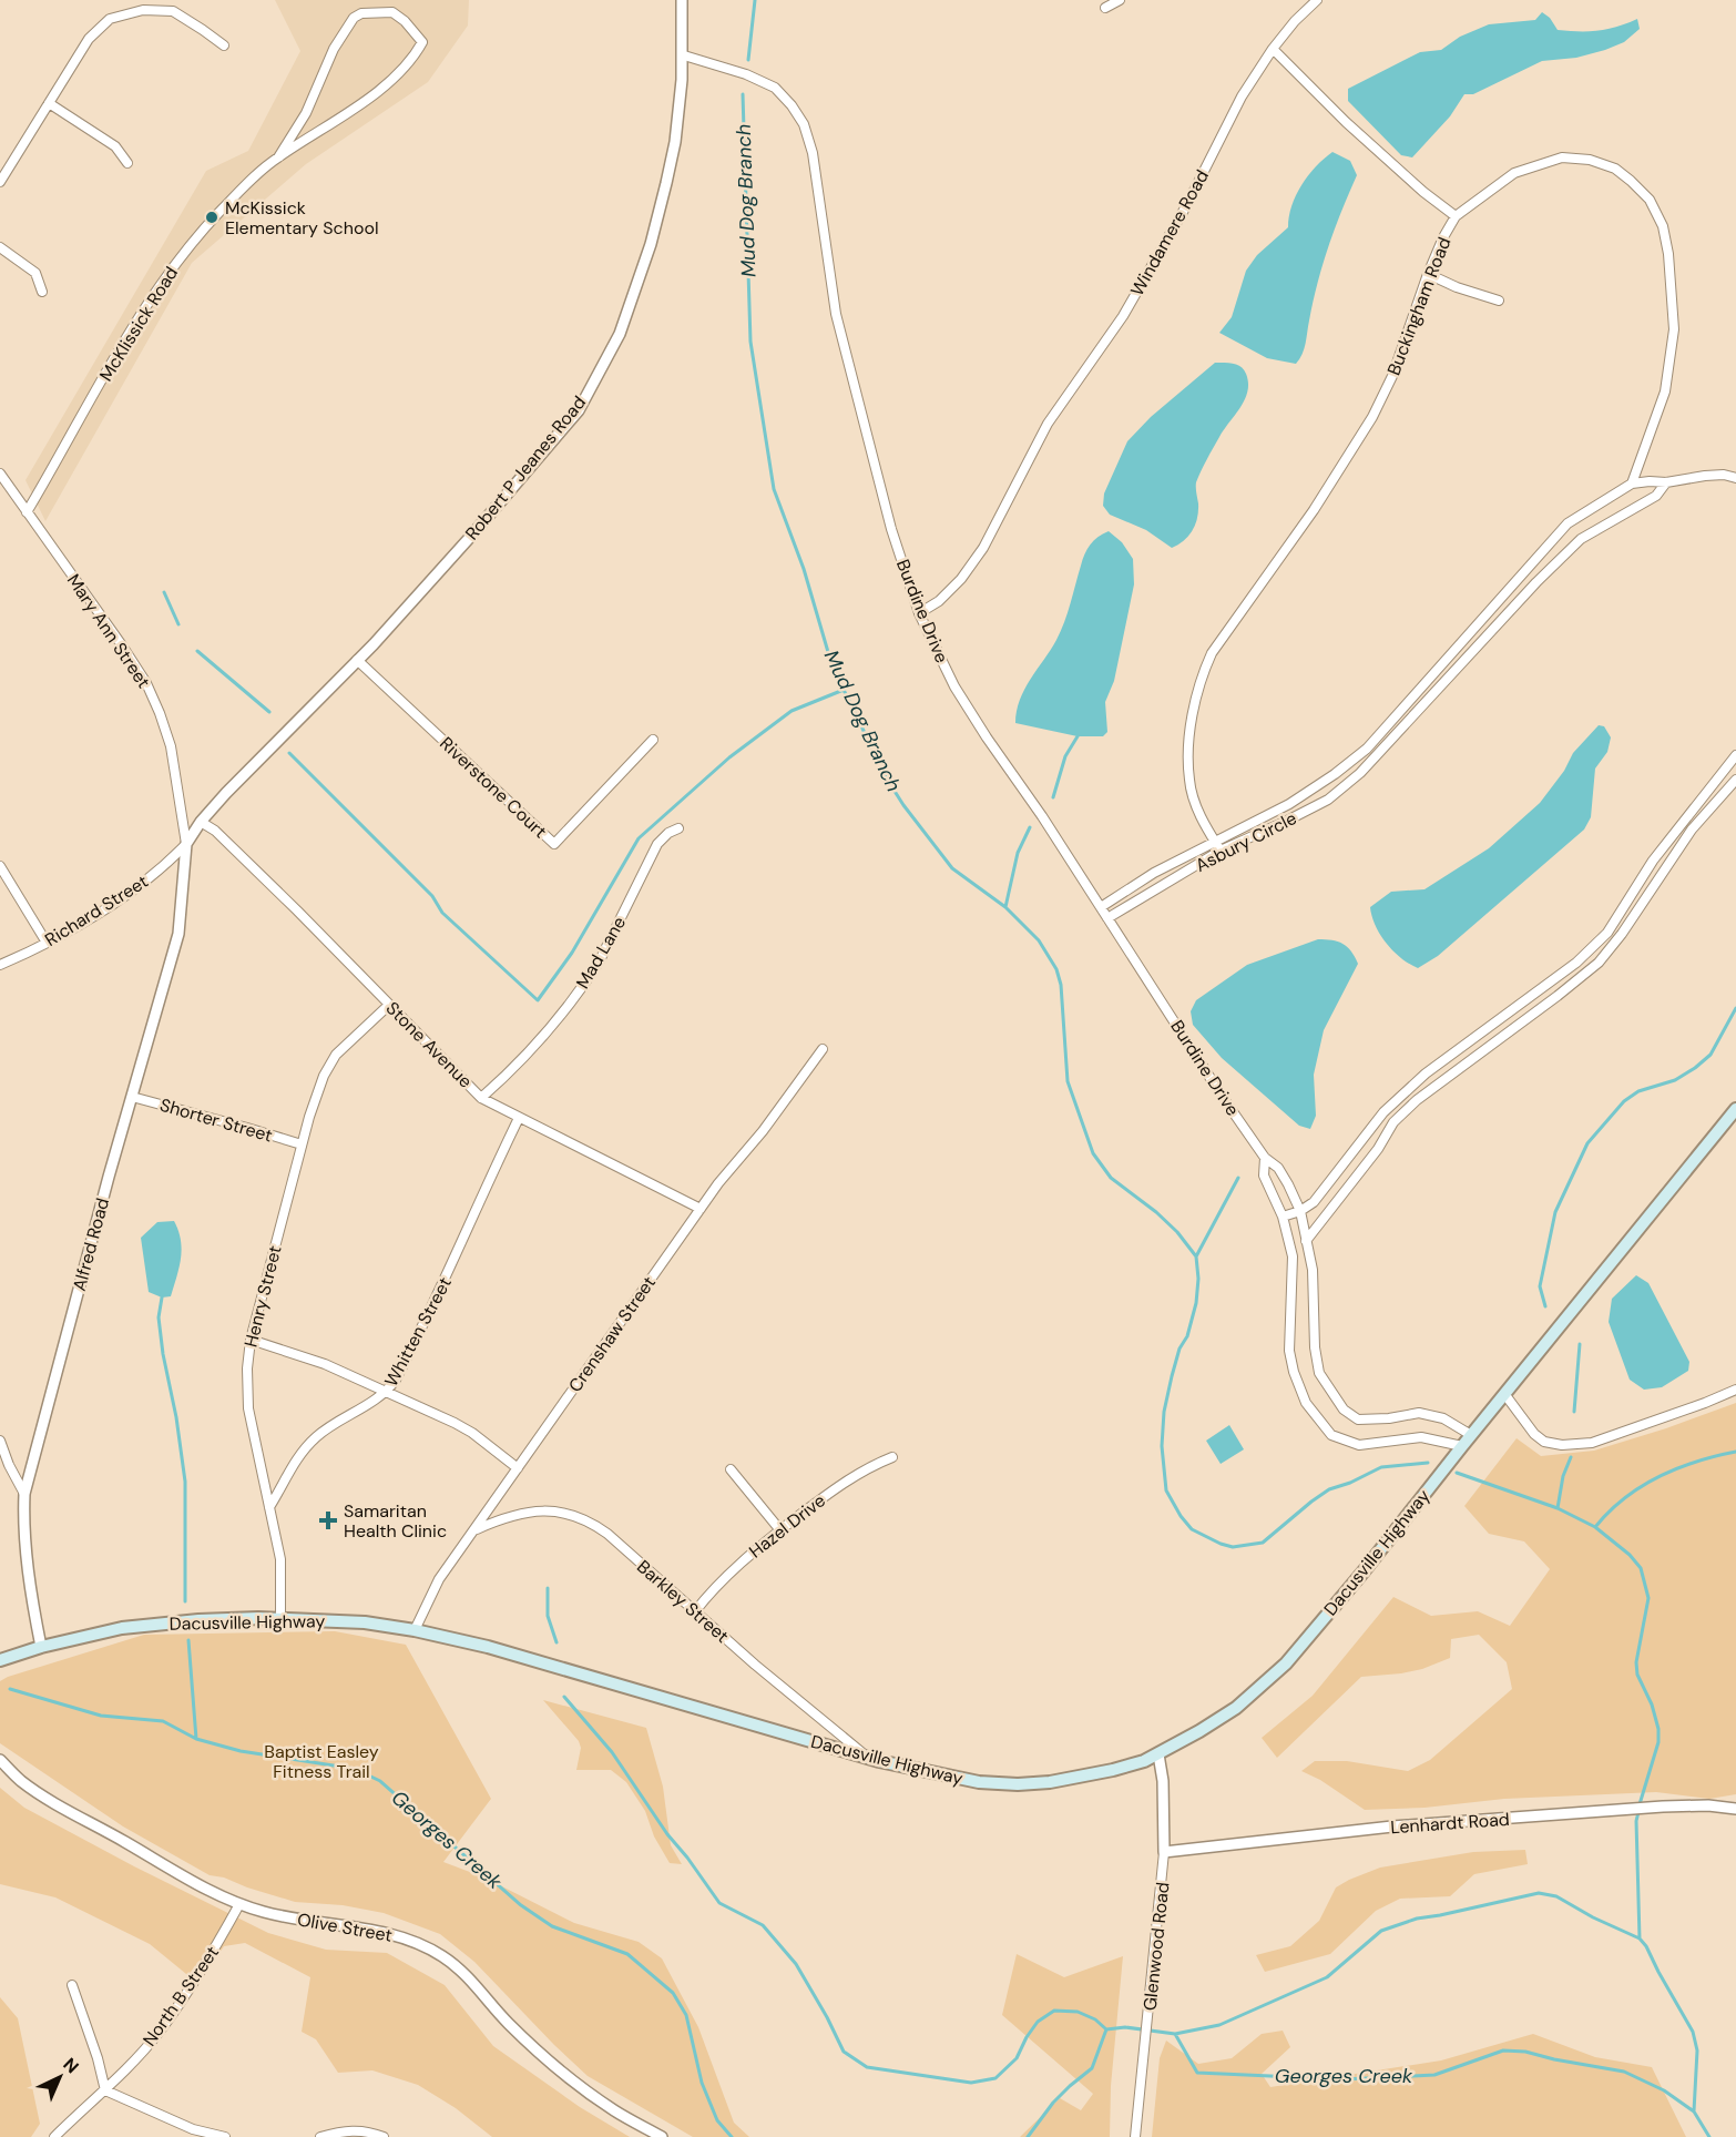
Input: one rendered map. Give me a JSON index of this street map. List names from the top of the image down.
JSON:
{
  "streets": {
    "main road": ["Dacusville Highway"],
    "street": [
      "Windamere Road",
      "Buckingham Road",
      "McKlissick Road",
      "Robert P Jeanes Road",
      "Burdine Drive",
      "Mary Ann Street",
      "Riverstone Court",
      "Asbury Circle",
      "Richard Street",
      "Mad Lane",
      "Stone Avenue",
      "Shorter Street",
      "Alfred Road",
      "Henry Street",
      "Whitten Street",
      "Crenshaw Street",
      "Hazel Drive",
      "Barkley Street",
      "Lenhardt Road",
      "Olive Street",
      "Glenwood Road",
      "North B Street"
    ]
  },
  "crossings": [
    ["Windamere Road", "Burdine Drive"],
    ["Buckingham Road", "Asbury Circle"],
    ["McKlissick Road", "Mary Ann Street"],
    ["Robert P Jeanes Road", "Burdine Drive"],
    ["Robert P Jeanes Road", "Mary Ann Street"],
    ["Robert P Jeanes Road", "Riverstone Court"],
    ["Robert P Jeanes Road", "Richard Street"],
    ["Robert P Jeanes Road", "Stone Avenue"],
    ["Robert P Jeanes Road", "Alfred Road"],
    ["Burdine Drive", "Asbury Circle"],
    ["Burdine Drive", "Dacusville Highway"],
    ["Mary Ann Street", "Richard Street"],
    ["Mary Ann Street", "Alfred Road"],
    ["Richard Street", "Alfred Road"],
    ["Mad Lane", "Stone Avenue"],
    ["Stone Avenue", "Henry Street"],
    ["Stone Avenue", "Whitten Street"],
    ["Stone Avenue", "Crenshaw Street"],
    ["Shorter Street", "Alfred Road"],
    ["Shorter Street", "Henry Street"],
    ["Alfred Road", "Dacusville Highway"],
    ["Henry Street", "Whitten Street"],
    ["Henry Street", "Dacusville Highway"],
    ["Crenshaw Street", "Dacusville Highway"],
    ["Crenshaw Street", "Barkley Street"],
    ["Hazel Drive", "Barkley Street"],
    ["Dacusville Highway", "Barkley Street"],
    ["Dacusville Highway", "Glenwood Road"],
    ["Lenhardt Road", "Glenwood Road"],
    ["Olive Street", "North B Street"]
  ],
  "water": ["Mud Dog Branch", "Georges Creek"],
  "parks": ["Baptist Easley Fitness Trail"],
  "places": {
    "other": ["McKissick Elementary School"],
    "health": ["Samaritan Health Clinic"]
  },
  "north": "top right"
}
